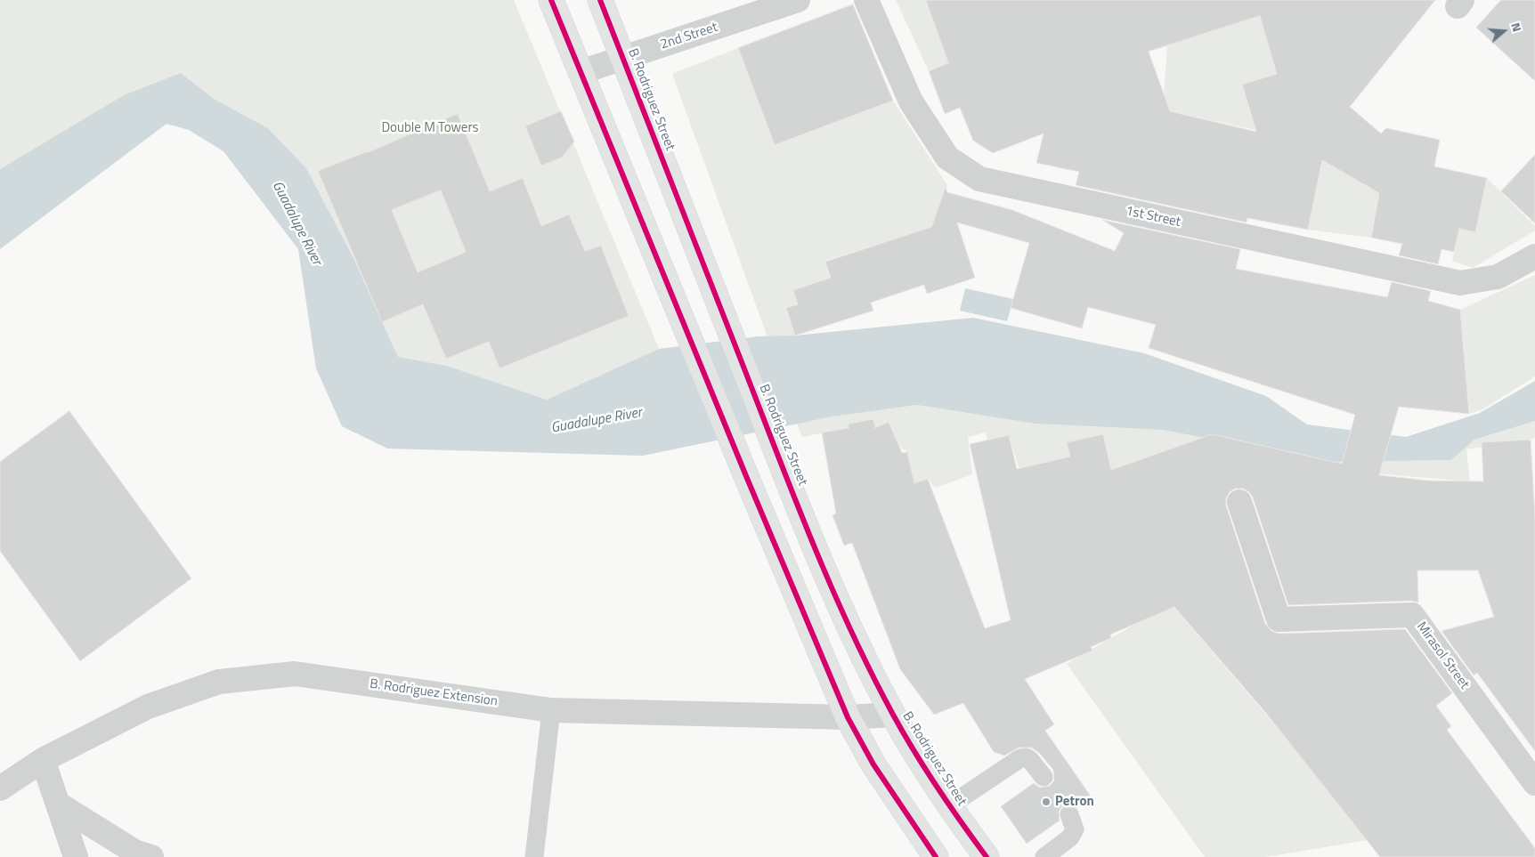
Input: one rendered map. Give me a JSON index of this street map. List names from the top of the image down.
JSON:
{
  "streets": {
    "main road": ["B. Rodriguez Street"],
    "street": [
      "2nd Street",
      "1st Street",
      "Mirasol Street",
      "B. Rodriguez Extension"
    ]
  },
  "crossings": [
    ["2nd Street", "B. Rodriguez Street"],
    ["B. Rodriguez Street", "B. Rodriguez Extension"]
  ],
  "water": ["Guadalupe River"],
  "parks": ["Double M Towers"],
  "places": ["Petron"],
  "north": "right"
}
